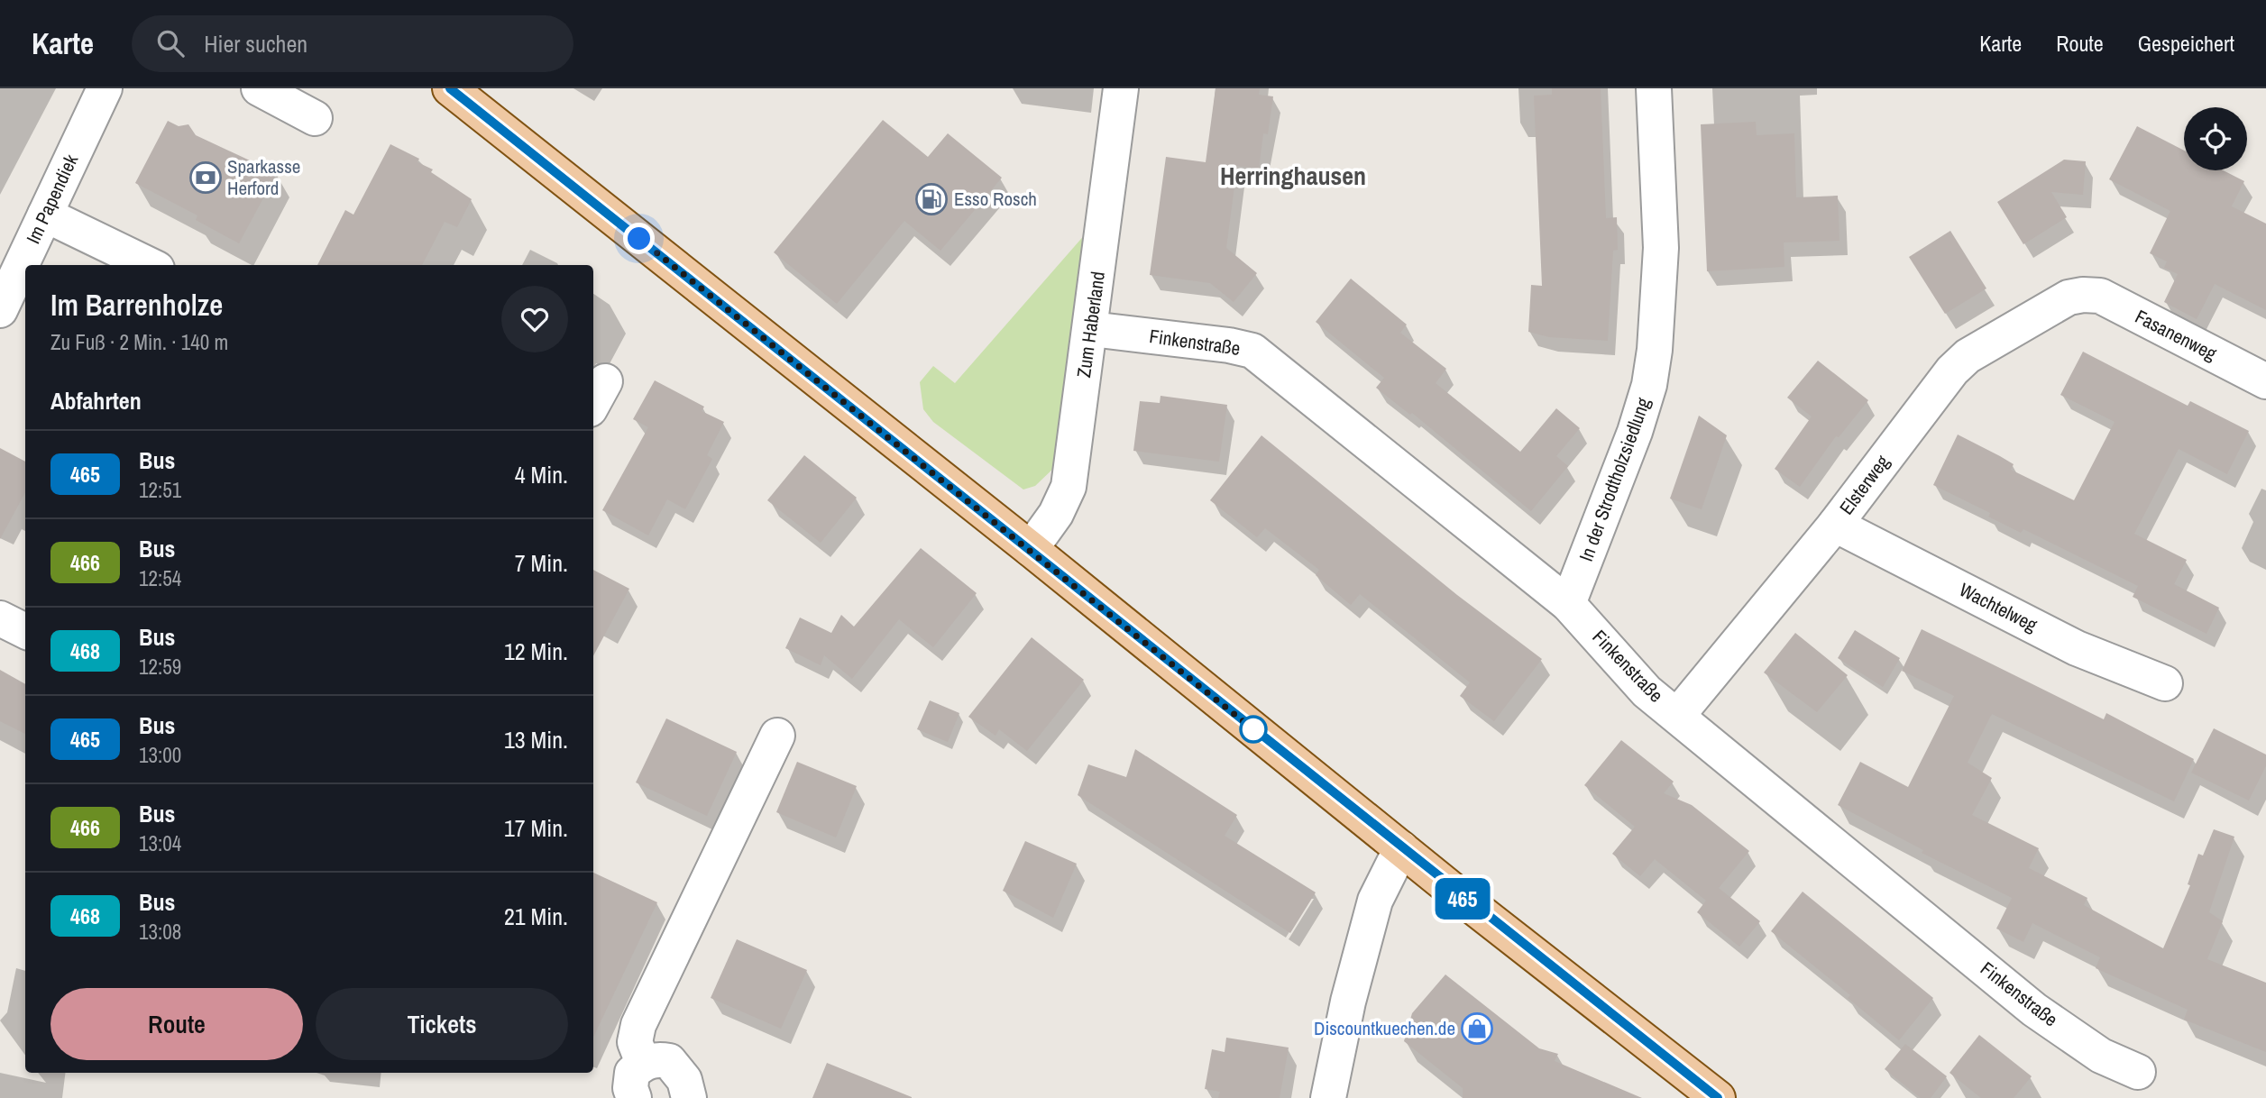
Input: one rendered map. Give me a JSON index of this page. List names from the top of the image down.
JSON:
{
  "streets": {
    "street": [
      "Im Papendiek",
      "Zum Haberland",
      "Fasanenweg",
      "Finkenstraße",
      "In der Strodtholzsiedlung",
      "Elsterweg",
      "Wachtelweg"
    ]
  },
  "crossings": [
    ["Zum Haberland", "Finkenstraße"],
    ["Fasanenweg", "Elsterweg"],
    ["Finkenstraße", "In der Strodtholzsiedlung"],
    ["Finkenstraße", "Elsterweg"],
    ["Elsterweg", "Wachtelweg"]
  ],
  "districts": ["Herringhausen"],
  "places": {
    "bank": ["Sparkasse Herford"],
    "fuel station": ["Esso Rosch"],
    "shop": ["Discountkuechen.de"]
  },
  "lines": ["bus line 465"],
  "page": {
    "header": "Karte",
    "search": "Hier suchen",
    "nav": ["Karte", "Route", "Gespeichert"],
    "on_map": "465",
    "heading": [
      ["Im Barrenholze", "Zu Fuß · 2 Min. · 140 m"],
      "Abfahrten"
    ],
    "list": [
      {
        "mark": "465",
        "name": "Bus",
        "note": "12:51",
        "value": "4 Min."
      },
      {
        "mark": "466",
        "name": "Bus",
        "note": "12:54",
        "value": "7 Min."
      },
      {
        "mark": "468",
        "name": "Bus",
        "note": "12:59",
        "value": "12 Min."
      },
      {
        "mark": "465",
        "name": "Bus",
        "note": "13:00",
        "value": "13 Min."
      },
      {
        "mark": "466",
        "name": "Bus",
        "note": "13:04",
        "value": "17 Min."
      },
      {
        "mark": "468",
        "name": "Bus",
        "note": "13:08",
        "value": "21 Min."
      }
    ],
    "buttons": ["Route", "Tickets"]
  }
}
